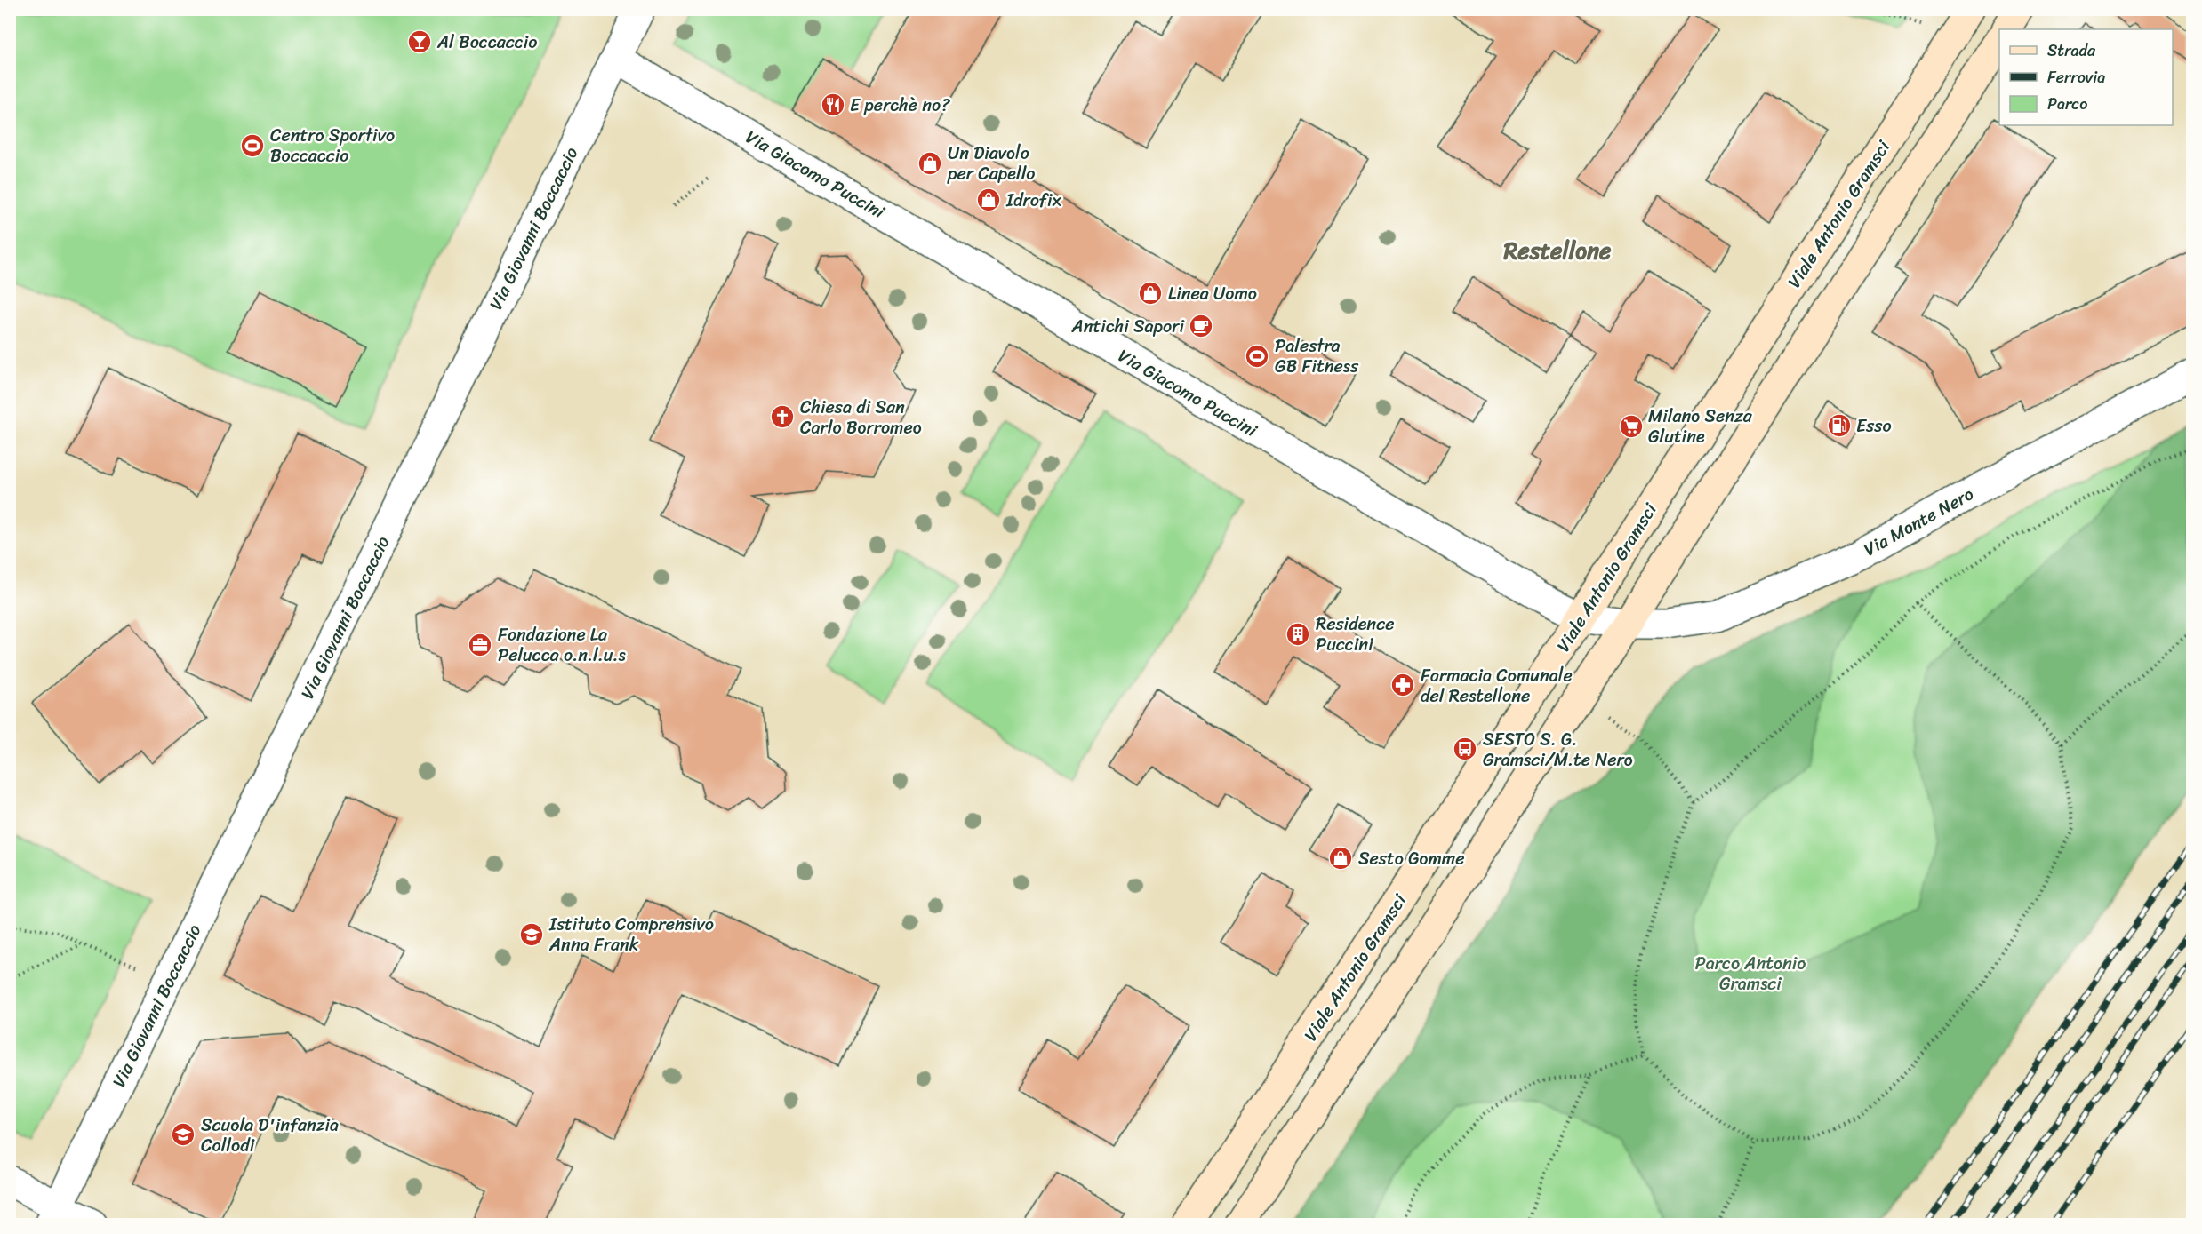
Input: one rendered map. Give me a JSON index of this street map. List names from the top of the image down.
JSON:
{
  "streets": {
    "main road": ["Viale Antonio Gramsci"],
    "street": ["Via Giacomo Puccini", "Via Giovanni Boccaccio", "Via Monte Nero"]
  },
  "crossings": [
    ["Via Giacomo Puccini", "Viale Antonio Gramsci"],
    ["Via Giacomo Puccini", "Via Giovanni Boccaccio"],
    ["Via Giacomo Puccini", "Via Monte Nero"]
  ],
  "districts": ["Restellone"],
  "parks": ["Parco Antonio Gramsci"],
  "places": {
    "bar": ["Al Boccaccio"],
    "restaurant": ["E perchè no?"],
    "sports": ["Centro Sportivo Boccaccio", "Palestra GB Fitness"],
    "shop": [
      "Un Diavolo per Capello",
      "Idrofix",
      "Linea Uomo",
      "Sesto Gomme"
    ],
    "cafe": ["Antichi Sapori"],
    "church": ["Chiesa di San Carlo Borromeo"],
    "fuel station": ["Esso"],
    "supermarket": ["Milano Senza Glutine"],
    "building": ["Residence Puccini"],
    "office": ["Fondazione La Pelucca o.n.l.u.s"],
    "pharmacy": ["Farmacia Comunale del Restellone"],
    "bus stop": ["SESTO S. G. Gramsci/M.te Nero"],
    "school or university": ["Istituto Comprensivo Anna Frank", "Scuola D'infanzia Collodi"]
  },
  "legend": ["Strada", "Ferrovia", "Parco"]
}
